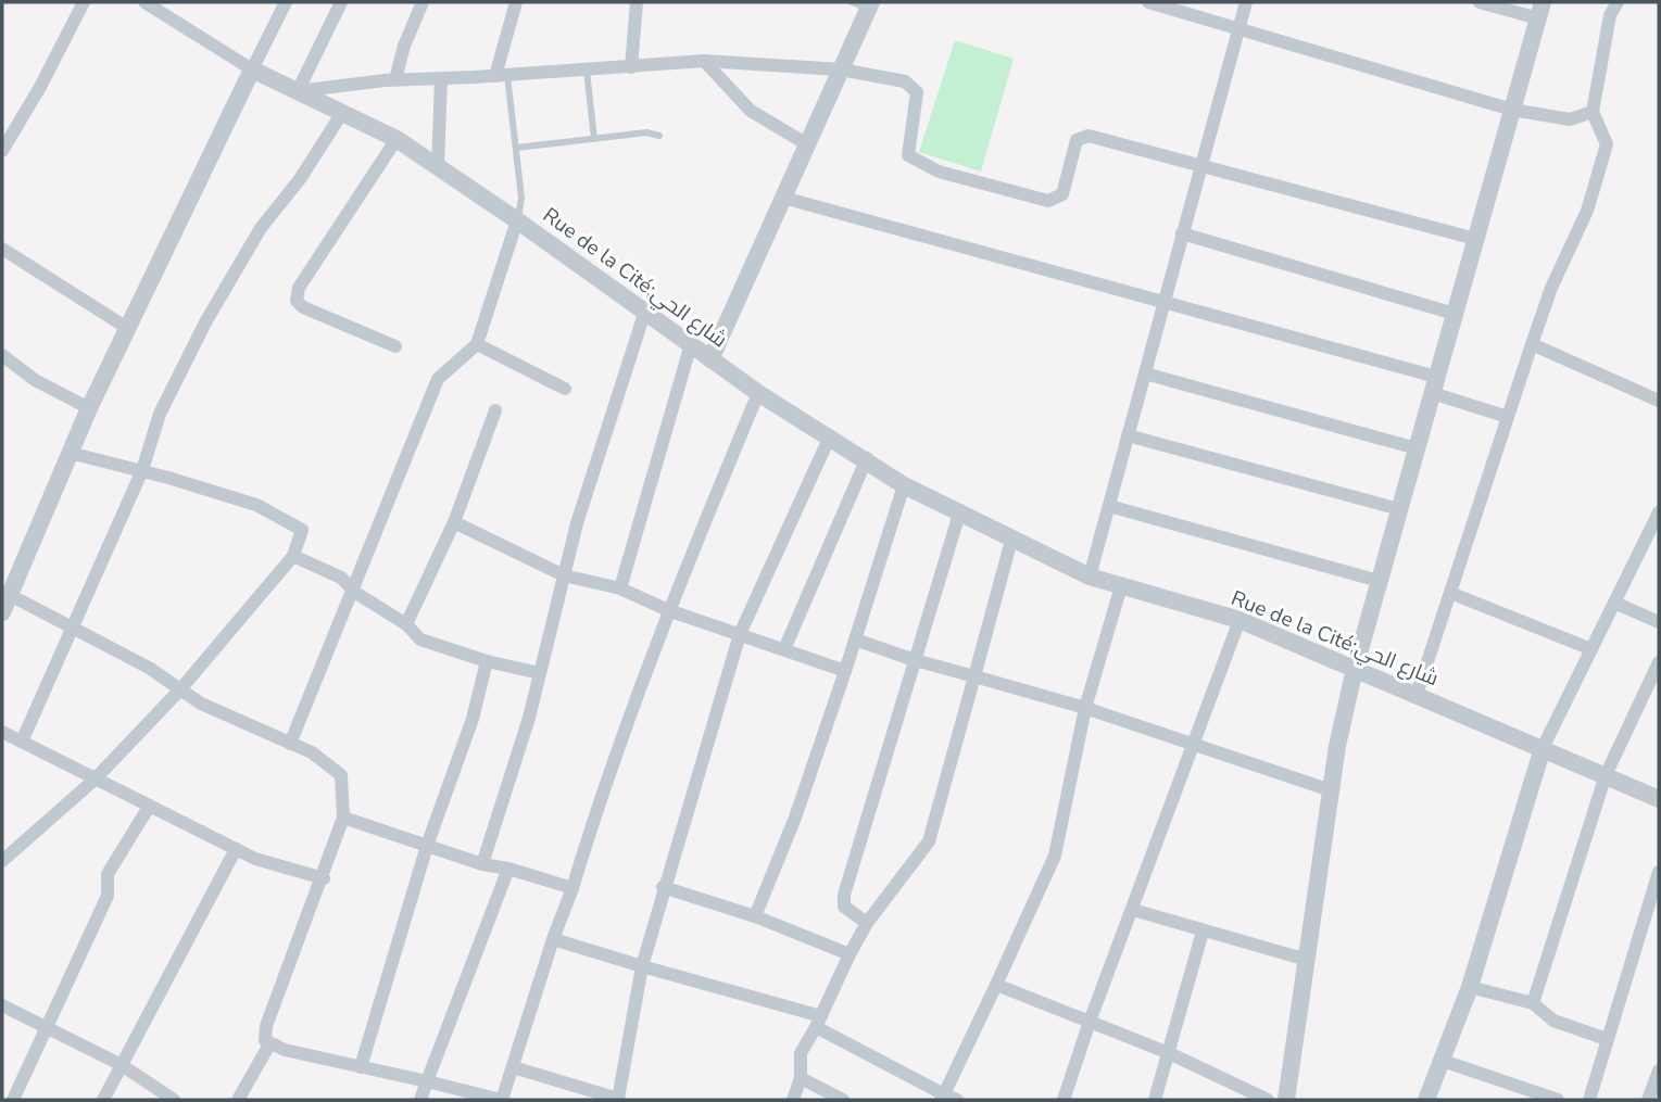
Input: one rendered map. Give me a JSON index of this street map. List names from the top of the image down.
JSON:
{
  "streets": {
    "street": ["Rue de la Cité;شارع الحي"]
  }
}
